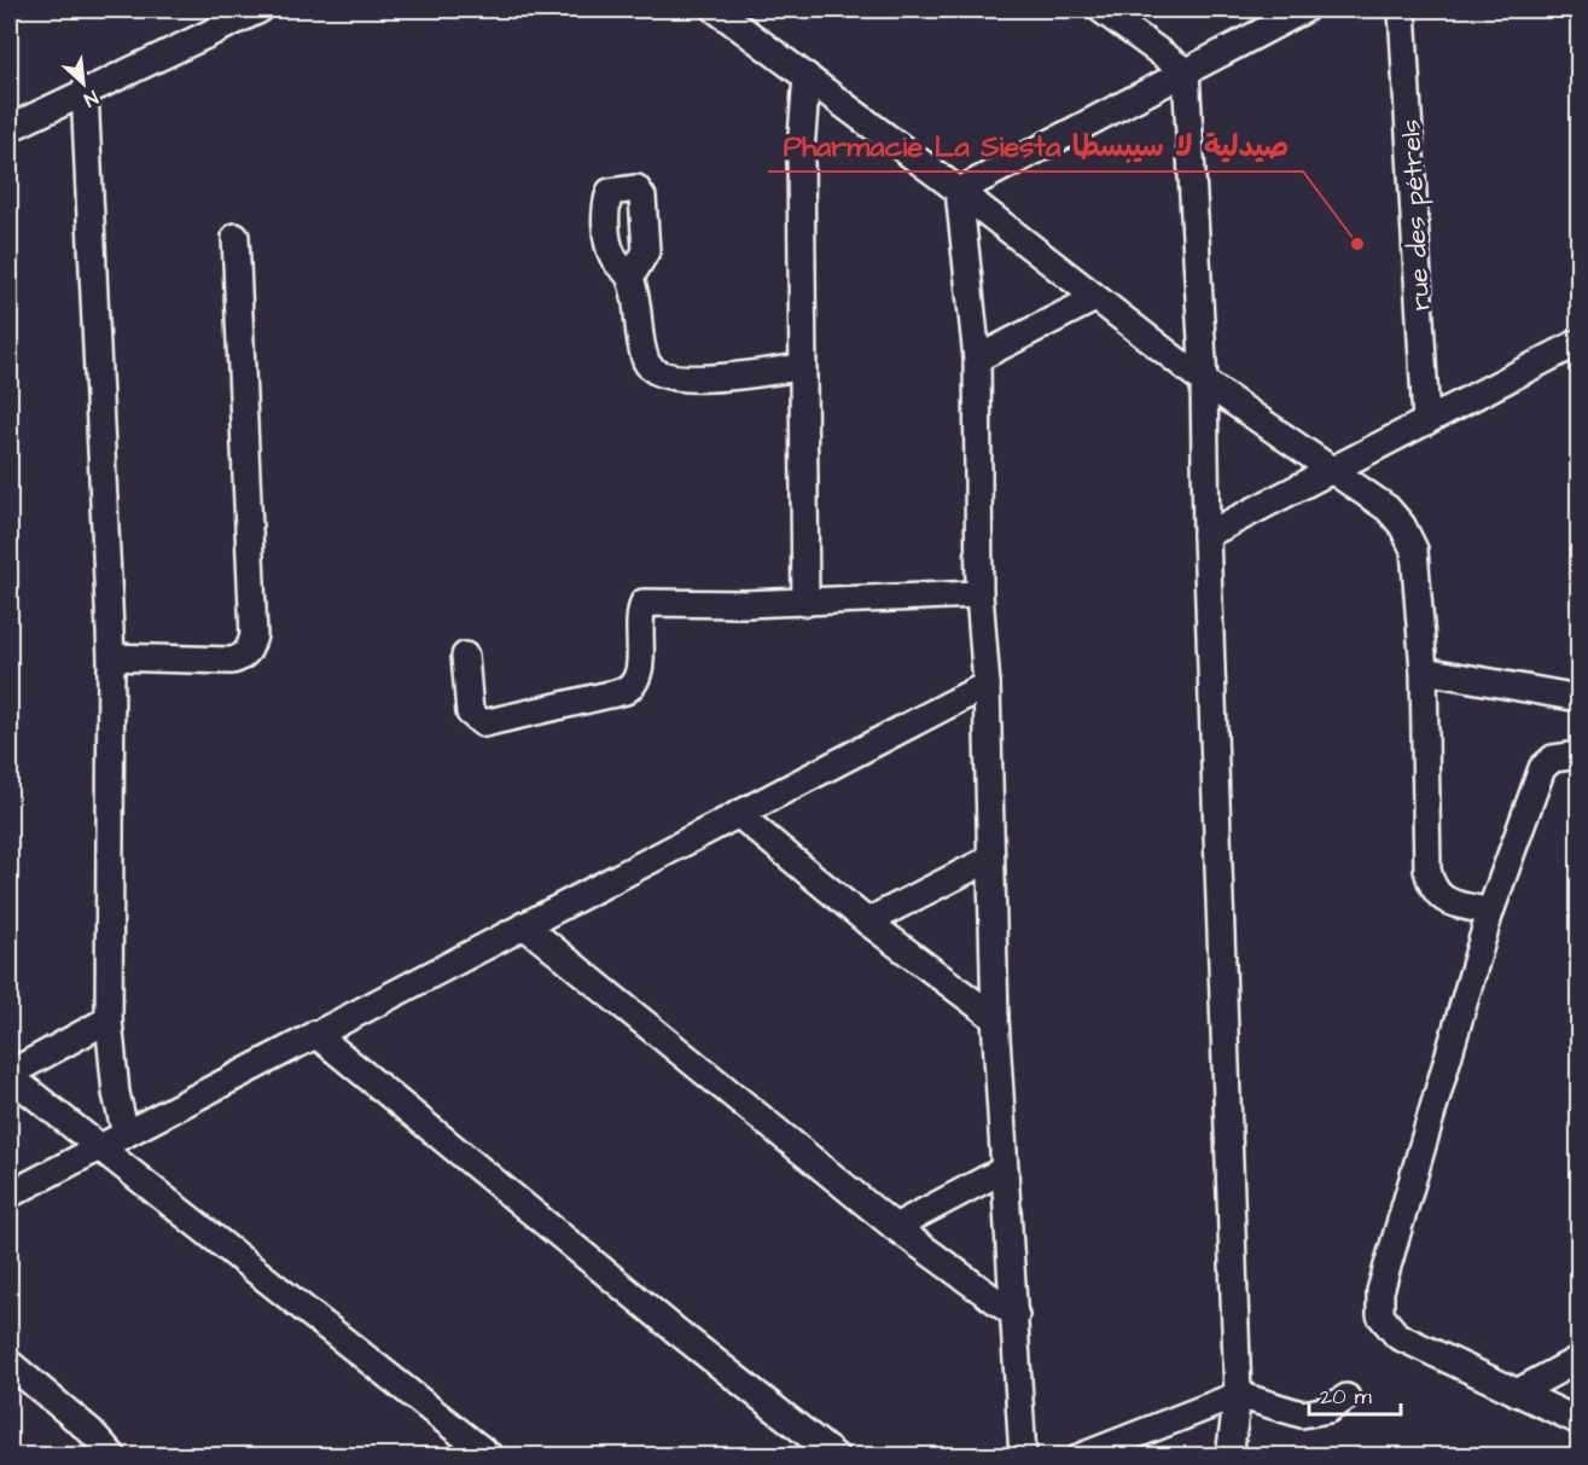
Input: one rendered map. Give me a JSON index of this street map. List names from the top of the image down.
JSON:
{
  "streets": {
    "street": ["rue des pétrels"]
  },
  "places": ["Pharmacie La Siesta صيدلية لا سيبسطا"],
  "scale_bar": "20 m",
  "north": "bottom right"
}
